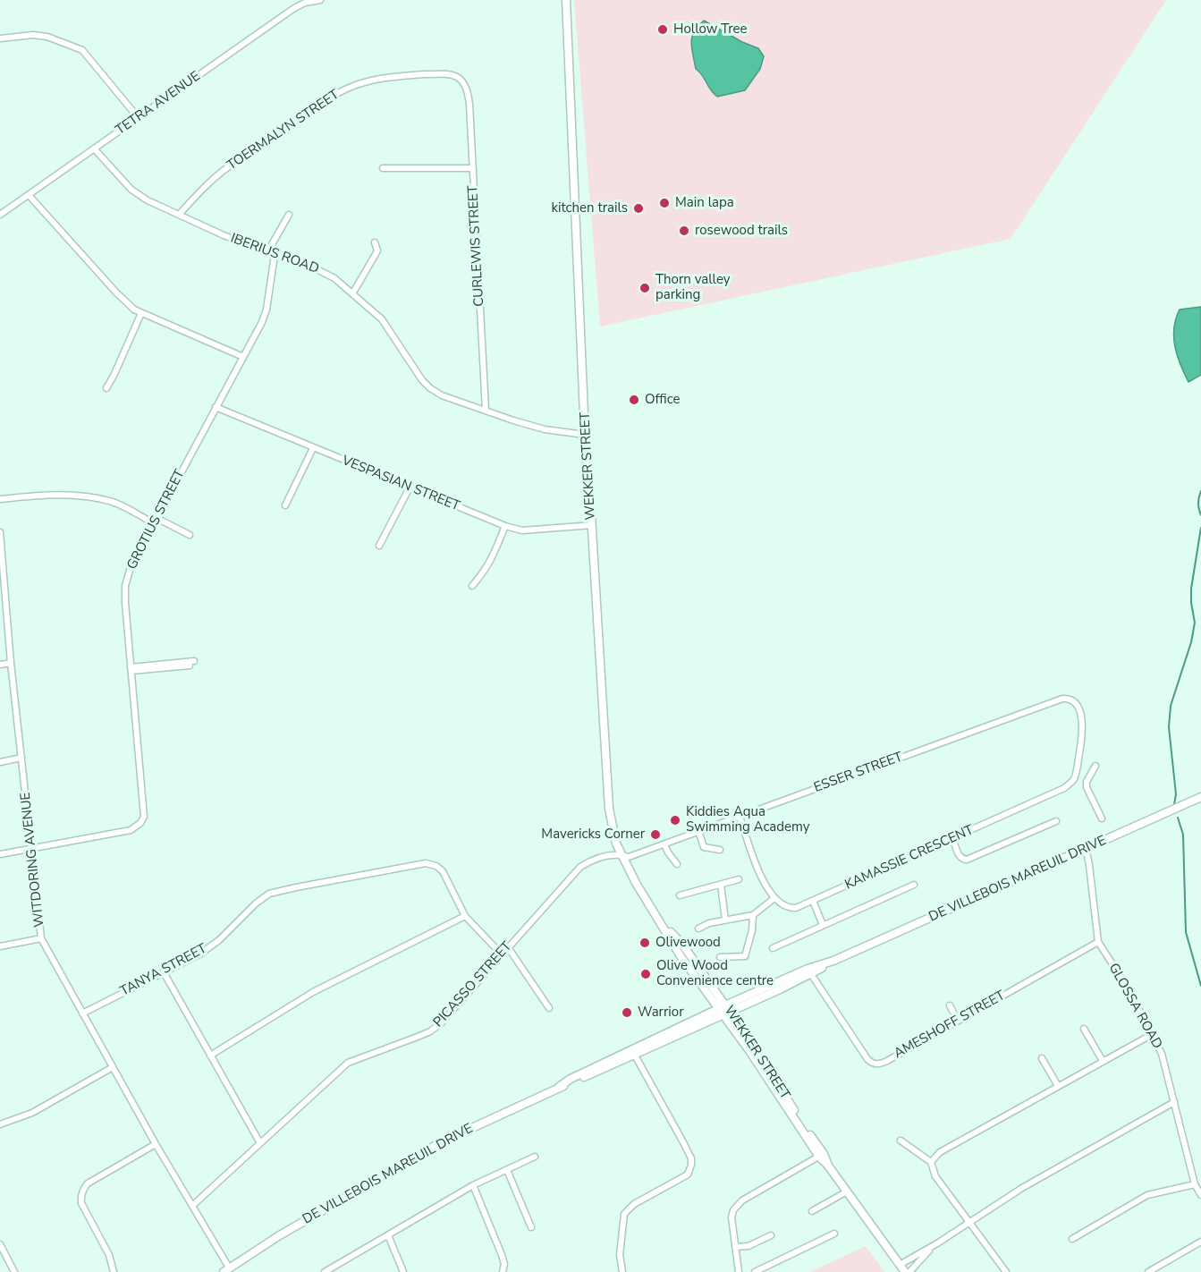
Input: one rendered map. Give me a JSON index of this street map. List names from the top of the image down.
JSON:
{
  "streets": {
    "street": [
      "TETRA AVENUE",
      "TOERMALYN STREET",
      "CURLEWIS STREET",
      "IBERIUS ROAD",
      "WEKKER STREET",
      "VESPASIAN STREET",
      "GROTIUS STREET",
      "ESSER STREET",
      "KAMASSIE CRESCENT",
      "WITDORING AVENUE",
      "DE VILLEBOIS MAREUIL DRIVE",
      "TANYA STREET",
      "PICASSO STREET",
      "GLOSSA ROAD",
      "AMESHOFF STREET"
    ]
  },
  "crossings": [
    ["TETRA AVENUE", "IBERIUS ROAD"],
    ["TOERMALYN STREET", "CURLEWIS STREET"],
    ["TOERMALYN STREET", "IBERIUS ROAD"],
    ["CURLEWIS STREET", "IBERIUS ROAD"],
    ["IBERIUS ROAD", "WEKKER STREET"],
    ["IBERIUS ROAD", "GROTIUS STREET"],
    ["WEKKER STREET", "VESPASIAN STREET"],
    ["WEKKER STREET", "ESSER STREET"],
    ["WEKKER STREET", "DE VILLEBOIS MAREUIL DRIVE"],
    ["WEKKER STREET", "PICASSO STREET"],
    ["VESPASIAN STREET", "GROTIUS STREET"],
    ["GROTIUS STREET", "WITDORING AVENUE"],
    ["ESSER STREET", "KAMASSIE CRESCENT"],
    ["ESSER STREET", "PICASSO STREET"],
    ["WITDORING AVENUE", "DE VILLEBOIS MAREUIL DRIVE"],
    ["WITDORING AVENUE", "TANYA STREET"],
    ["WITDORING AVENUE", "PICASSO STREET"],
    ["DE VILLEBOIS MAREUIL DRIVE", "GLOSSA ROAD"],
    ["DE VILLEBOIS MAREUIL DRIVE", "AMESHOFF STREET"],
    ["GLOSSA ROAD", "AMESHOFF STREET"]
  ],
  "places": [
    "Hollow Tree",
    "Main lapa",
    "kitchen trails",
    "rosewood trails",
    "Thorn valley parking",
    "Office",
    "Kiddies Aqua Swimming Academy",
    "Mavericks Corner",
    "Olivewood",
    "Olive Wood Convenience centre",
    "Warrior"
  ]
}
